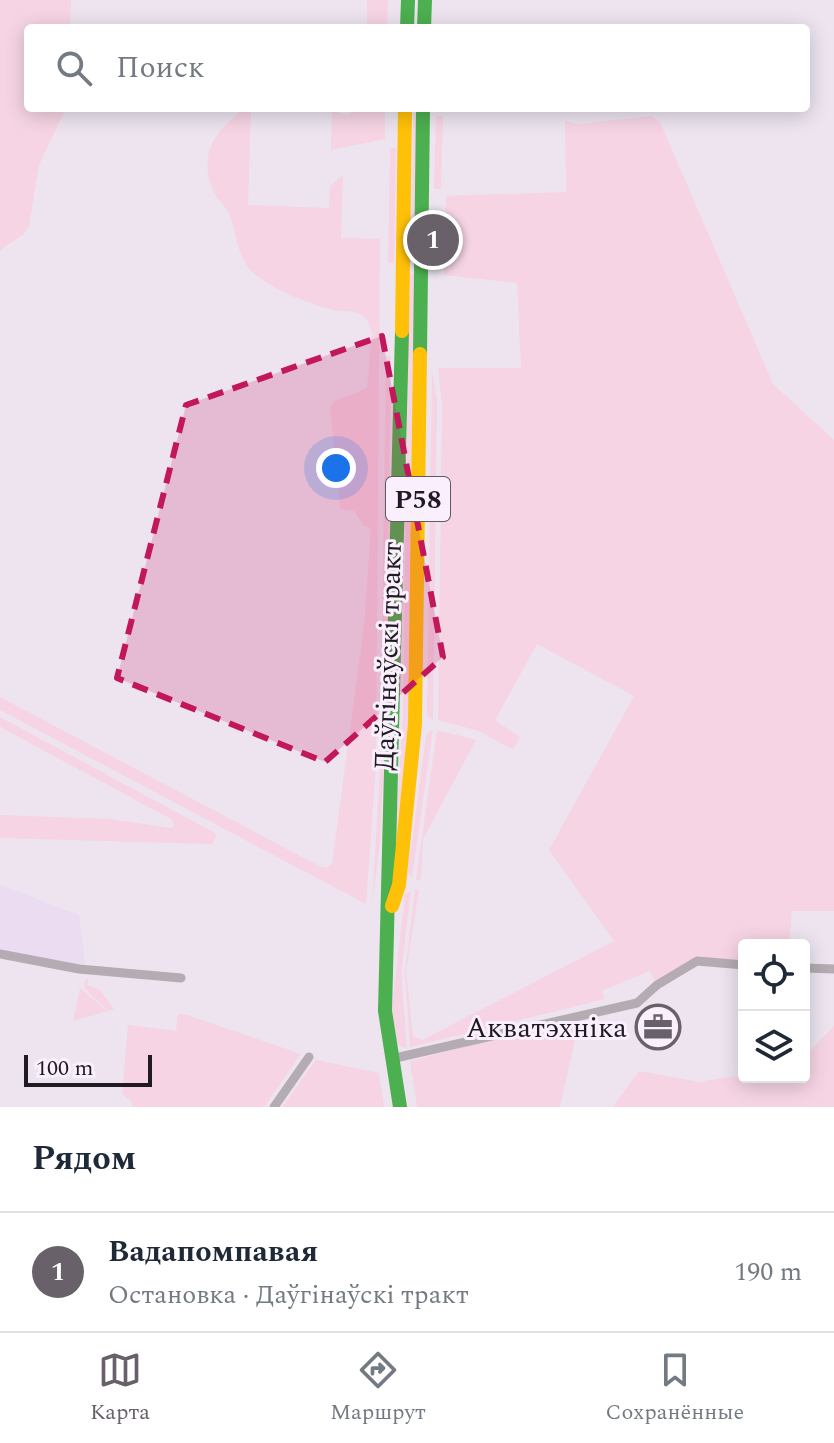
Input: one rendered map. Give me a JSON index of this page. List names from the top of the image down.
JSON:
{
  "streets": {
    "main road": ["Р58", "Даўгінаўскі тракт"]
  },
  "places": {
    "office": ["Акватэхніка"]
  },
  "scale_bar": "100 m",
  "page": {
    "search": "Поиск",
    "pins": "1",
    "scale": "100 m",
    "heading": "Рядом",
    "list": [
      {
        "mark": "1",
        "name": "Вадапомпавая",
        "note": "Остановка · Даўгінаўскі тракт",
        "value": "190 m"
      }
    ],
    "nav": ["Карта", "Маршрут", "Сохранённые"]
  }
}
